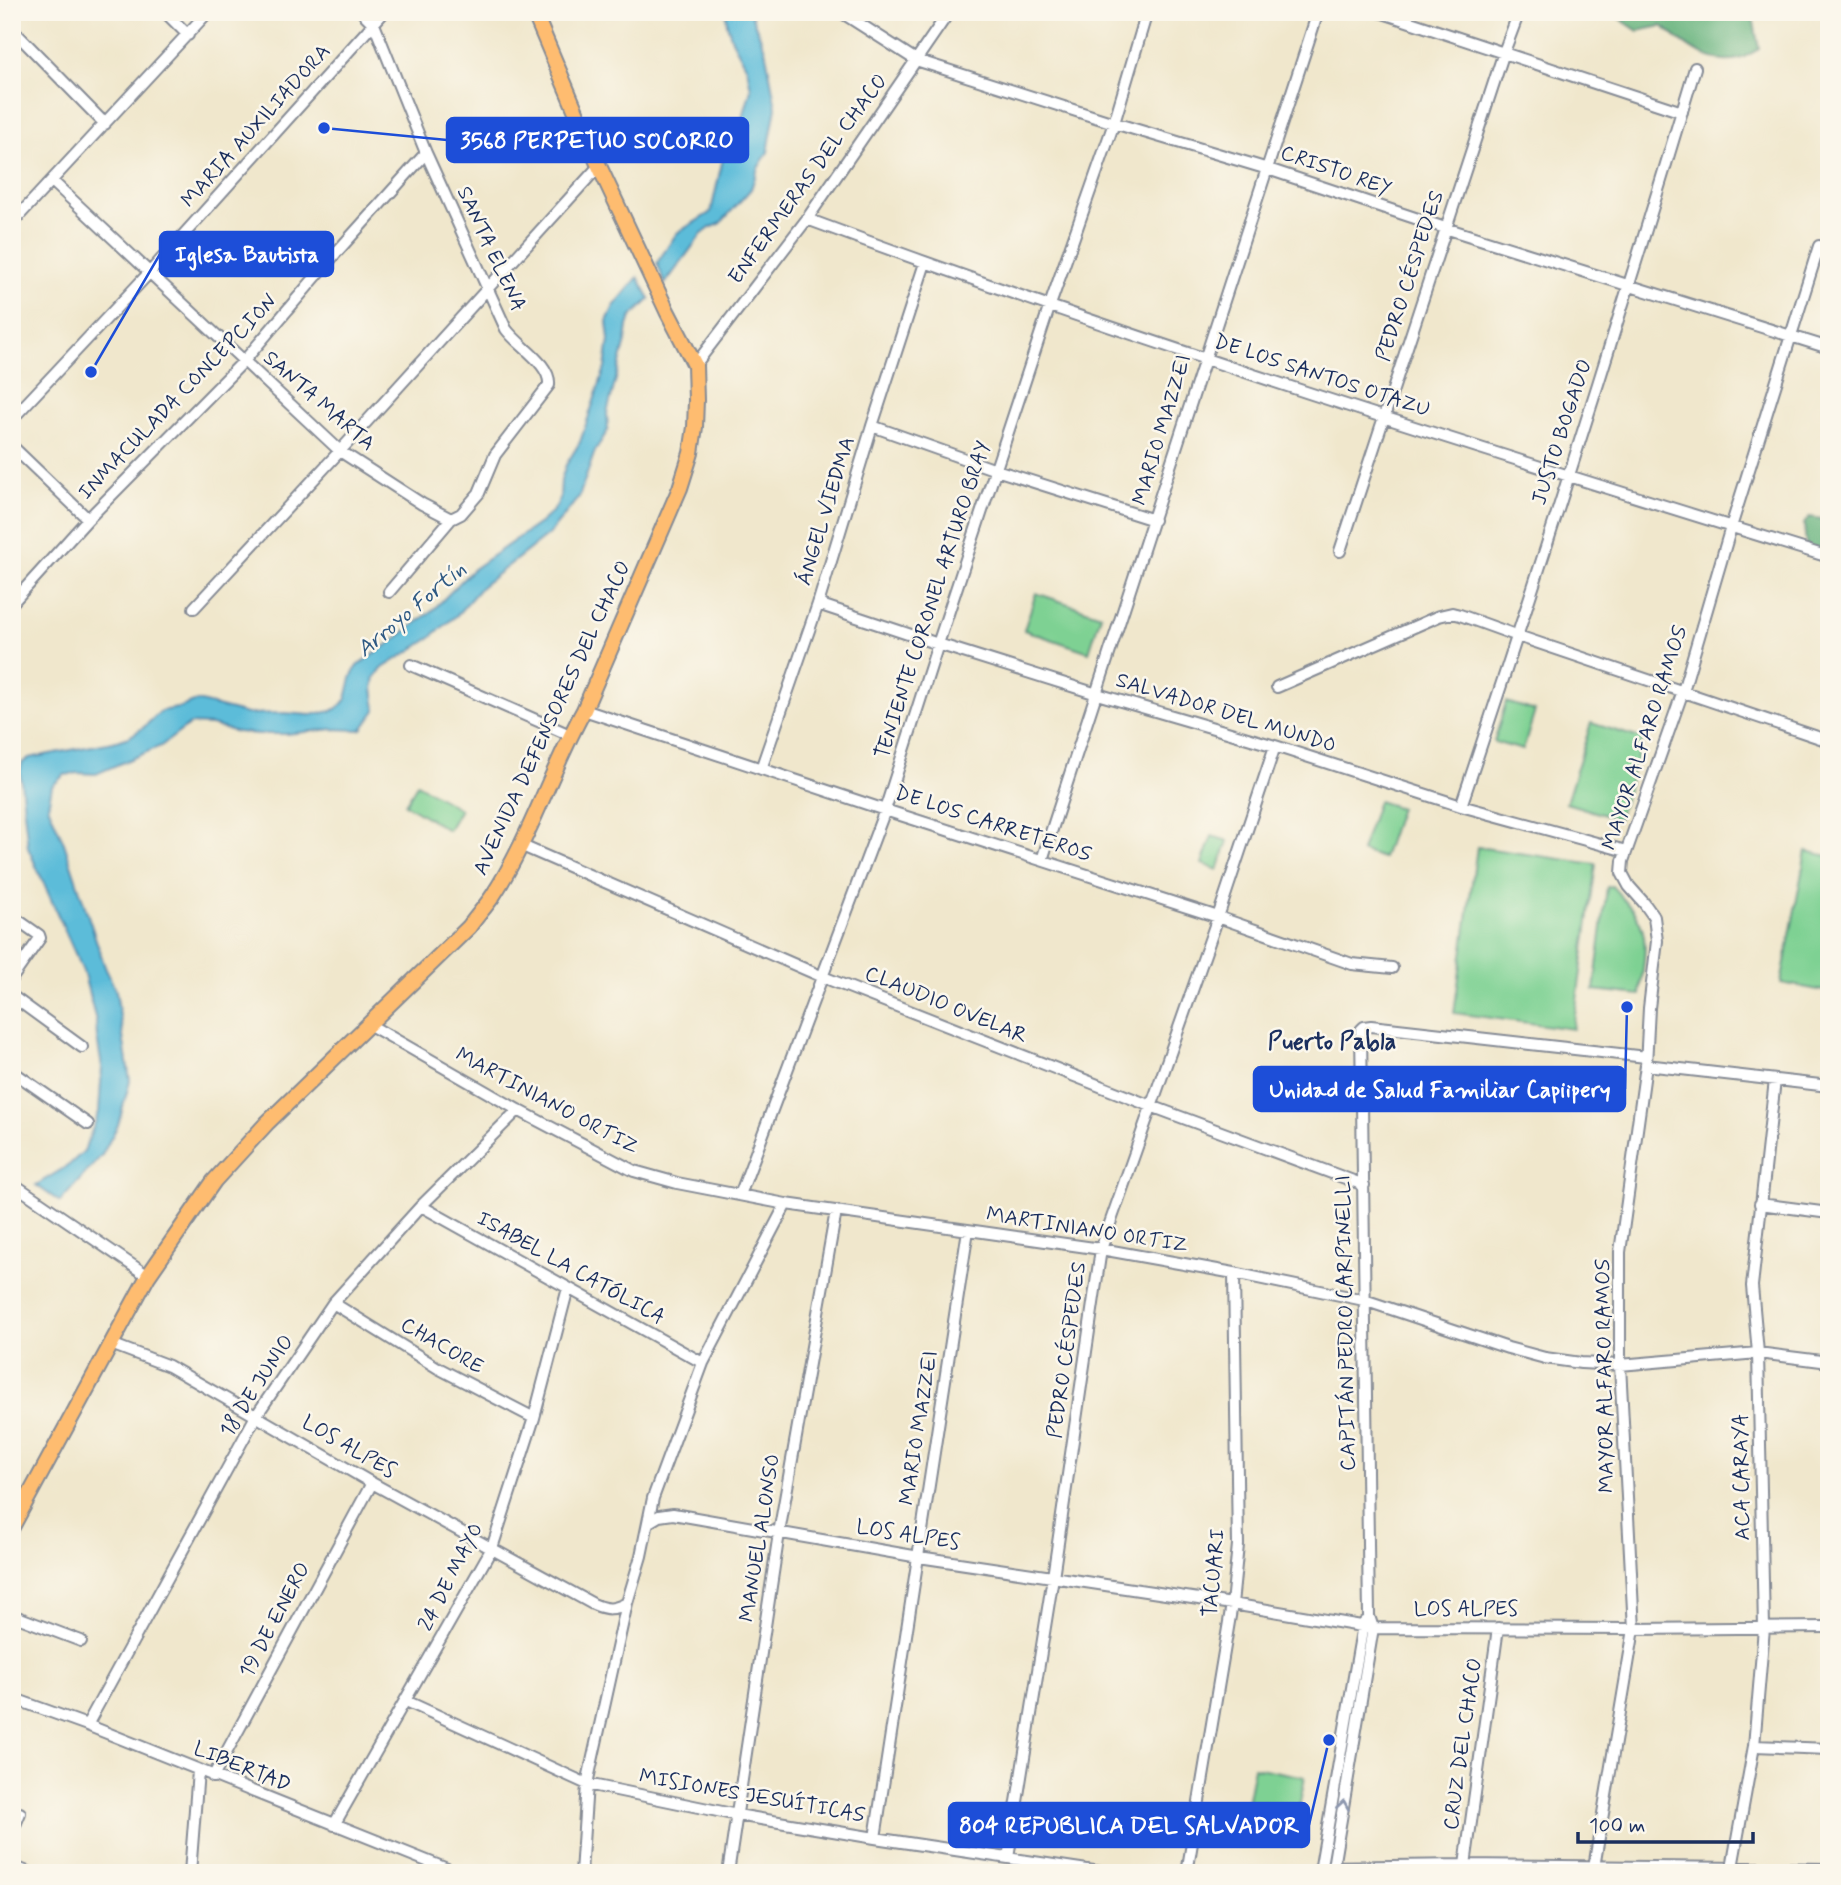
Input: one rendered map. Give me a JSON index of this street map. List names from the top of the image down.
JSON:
{
  "streets": {
    "main road": ["AVENIDA DEFENSORES DEL CHACO"],
    "street": [
      "MARIA AUXILIADORA",
      "CRISTO REY",
      "ENFERMERAS DEL CHACO",
      "SANTA ELENA",
      "PEDRO CÉSPEDES",
      "DE LOS SANTOS OTAZU",
      "INMACULADA CONCEPCION",
      "SANTA MARTA",
      "MARIO MAZZEI",
      "JUSTO BOGADO",
      "ÁNGEL VIEDMA",
      "TENIENTE CORONEL ARTURO BRAY",
      "SALVADOR DEL MUNDO",
      "MAYOR ALFARO RAMOS",
      "DE LOS CARRETEROS",
      "CLAUDIO OVELAR",
      "MARTINIANO ORTIZ",
      "ISABEL LA CATÓLICA",
      "CAPITÁN PEDRO CARPINELLI",
      "CHACORE",
      "18 DE JUNIO",
      "LOS ALPES",
      "ACA CARAYA",
      "MANUEL ALONSO",
      "TACUARI",
      "24 DE MAYO",
      "19 DE ENERO",
      "CRUZ DEL CHACO",
      "LIBERTAD",
      "MISIONES JESUÍTICAS"
    ]
  },
  "crossings": [
    ["MARIA AUXILIADORA", "SANTA ELENA"],
    ["MARIA AUXILIADORA", "SANTA MARTA"],
    ["CRISTO REY", "ENFERMERAS DEL CHACO"],
    ["CRISTO REY", "PEDRO CÉSPEDES"],
    ["CRISTO REY", "MARIO MAZZEI"],
    ["CRISTO REY", "JUSTO BOGADO"],
    ["CRISTO REY", "TENIENTE CORONEL ARTURO BRAY"],
    ["CRISTO REY", "MAYOR ALFARO RAMOS"],
    ["ENFERMERAS DEL CHACO", "DE LOS SANTOS OTAZU"],
    ["ENFERMERAS DEL CHACO", "AVENIDA DEFENSORES DEL CHACO"],
    ["SANTA ELENA", "INMACULADA CONCEPCION"],
    ["SANTA ELENA", "SANTA MARTA"],
    ["PEDRO CÉSPEDES", "DE LOS SANTOS OTAZU"],
    ["PEDRO CÉSPEDES", "SALVADOR DEL MUNDO"],
    ["PEDRO CÉSPEDES", "DE LOS CARRETEROS"],
    ["PEDRO CÉSPEDES", "CLAUDIO OVELAR"],
    ["PEDRO CÉSPEDES", "MARTINIANO ORTIZ"],
    ["PEDRO CÉSPEDES", "LOS ALPES"],
    ["PEDRO CÉSPEDES", "MISIONES JESUÍTICAS"],
    ["DE LOS SANTOS OTAZU", "MARIO MAZZEI"],
    ["DE LOS SANTOS OTAZU", "JUSTO BOGADO"],
    ["DE LOS SANTOS OTAZU", "ÁNGEL VIEDMA"],
    ["DE LOS SANTOS OTAZU", "TENIENTE CORONEL ARTURO BRAY"],
    ["DE LOS SANTOS OTAZU", "MAYOR ALFARO RAMOS"],
    ["INMACULADA CONCEPCION", "SANTA MARTA"],
    ["MARIO MAZZEI", "SALVADOR DEL MUNDO"],
    ["MARIO MAZZEI", "DE LOS CARRETEROS"],
    ["MARIO MAZZEI", "MARTINIANO ORTIZ"],
    ["MARIO MAZZEI", "LOS ALPES"],
    ["MARIO MAZZEI", "MISIONES JESUÍTICAS"],
    ["JUSTO BOGADO", "SALVADOR DEL MUNDO"],
    ["ÁNGEL VIEDMA", "SALVADOR DEL MUNDO"],
    ["ÁNGEL VIEDMA", "DE LOS CARRETEROS"],
    ["TENIENTE CORONEL ARTURO BRAY", "SALVADOR DEL MUNDO"],
    ["TENIENTE CORONEL ARTURO BRAY", "DE LOS CARRETEROS"],
    ["TENIENTE CORONEL ARTURO BRAY", "CLAUDIO OVELAR"],
    ["TENIENTE CORONEL ARTURO BRAY", "MARTINIANO ORTIZ"],
    ["SALVADOR DEL MUNDO", "MAYOR ALFARO RAMOS"],
    ["AVENIDA DEFENSORES DEL CHACO", "DE LOS CARRETEROS"],
    ["AVENIDA DEFENSORES DEL CHACO", "CLAUDIO OVELAR"],
    ["AVENIDA DEFENSORES DEL CHACO", "MARTINIANO ORTIZ"],
    ["AVENIDA DEFENSORES DEL CHACO", "LOS ALPES"],
    ["MAYOR ALFARO RAMOS", "MARTINIANO ORTIZ"],
    ["MAYOR ALFARO RAMOS", "CAPITÁN PEDRO CARPINELLI"],
    ["MAYOR ALFARO RAMOS", "LOS ALPES"],
    ["CLAUDIO OVELAR", "CAPITÁN PEDRO CARPINELLI"],
    ["MARTINIANO ORTIZ", "CAPITÁN PEDRO CARPINELLI"],
    ["MARTINIANO ORTIZ", "18 DE JUNIO"],
    ["MARTINIANO ORTIZ", "ACA CARAYA"],
    ["MARTINIANO ORTIZ", "MANUEL ALONSO"],
    ["MARTINIANO ORTIZ", "TACUARI"],
    ["ISABEL LA CATÓLICA", "18 DE JUNIO"],
    ["ISABEL LA CATÓLICA", "24 DE MAYO"],
    ["CAPITÁN PEDRO CARPINELLI", "LOS ALPES"],
    ["CHACORE", "18 DE JUNIO"],
    ["CHACORE", "24 DE MAYO"],
    ["18 DE JUNIO", "LOS ALPES"],
    ["18 DE JUNIO", "LIBERTAD"],
    ["LOS ALPES", "ACA CARAYA"],
    ["LOS ALPES", "MANUEL ALONSO"],
    ["LOS ALPES", "TACUARI"],
    ["LOS ALPES", "24 DE MAYO"],
    ["LOS ALPES", "19 DE ENERO"],
    ["LOS ALPES", "CRUZ DEL CHACO"],
    ["MANUEL ALONSO", "MISIONES JESUÍTICAS"],
    ["24 DE MAYO", "LIBERTAD"],
    ["24 DE MAYO", "MISIONES JESUÍTICAS"],
    ["19 DE ENERO", "LIBERTAD"]
  ],
  "districts": ["Puerto Pabla"],
  "water": ["Arroyo Fortín"],
  "places": [
    "3568 PERPETUO SOCORRO",
    "Iglesa Bautista",
    "Unidad de Salud Familiar Capiipery",
    "804 REPUBLICA DEL SALVADOR"
  ],
  "scale_bar": "100 m"
}
